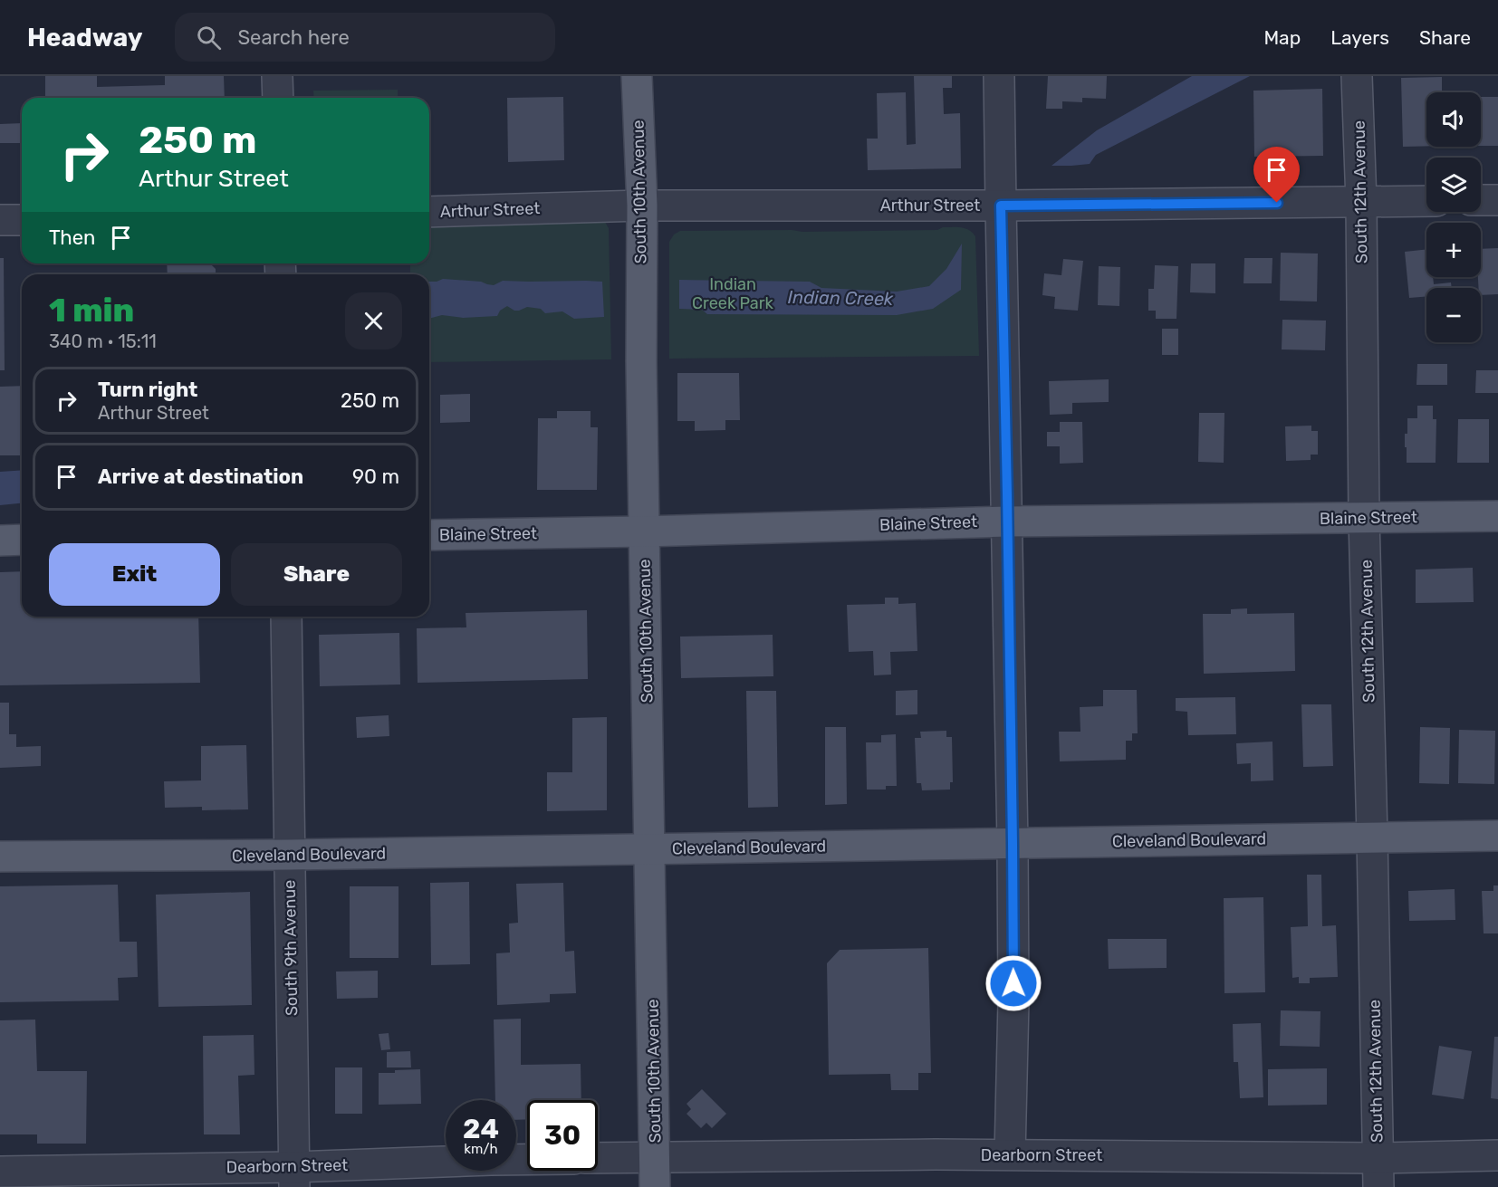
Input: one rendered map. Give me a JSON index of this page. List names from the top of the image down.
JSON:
{
  "streets": {
    "main road": ["South 10th Avenue", "Blaine Street", "Cleveland Boulevard"],
    "street": [
      "South 12th Avenue",
      "Arthur Street",
      "South 9th Avenue",
      "Dearborn Street"
    ]
  },
  "crossings": [
    ["South 10th Avenue", "Arthur Street"],
    ["South 10th Avenue", "Blaine Street"],
    ["South 10th Avenue", "Cleveland Boulevard"],
    ["South 10th Avenue", "Dearborn Street"],
    ["South 12th Avenue", "Arthur Street"],
    ["South 12th Avenue", "Blaine Street"],
    ["South 12th Avenue", "Cleveland Boulevard"],
    ["South 12th Avenue", "Dearborn Street"],
    ["Cleveland Boulevard", "South 9th Avenue"],
    ["South 9th Avenue", "Dearborn Street"]
  ],
  "water": ["Indian Creek"],
  "parks": ["Indian Creek Park"],
  "page": {
    "header": "Headway",
    "search": "Search here",
    "nav": ["Map", "Layers", "Share"],
    "map_buttons": ["+", "−"],
    "turn": ["250 m", "Arthur Street"],
    "then": "Then",
    "heading": ["1 min", "340 m · 15:11"],
    "list": [
      {
        "name": "Turn right",
        "note": "Arthur Street",
        "value": "250 m"
      },
      {
        "name": "Arrive at destination",
        "value": "90 m"
      }
    ],
    "buttons": ["Exit", "Share"],
    "speed": "24 km/h",
    "limit": "30"
  }
}
